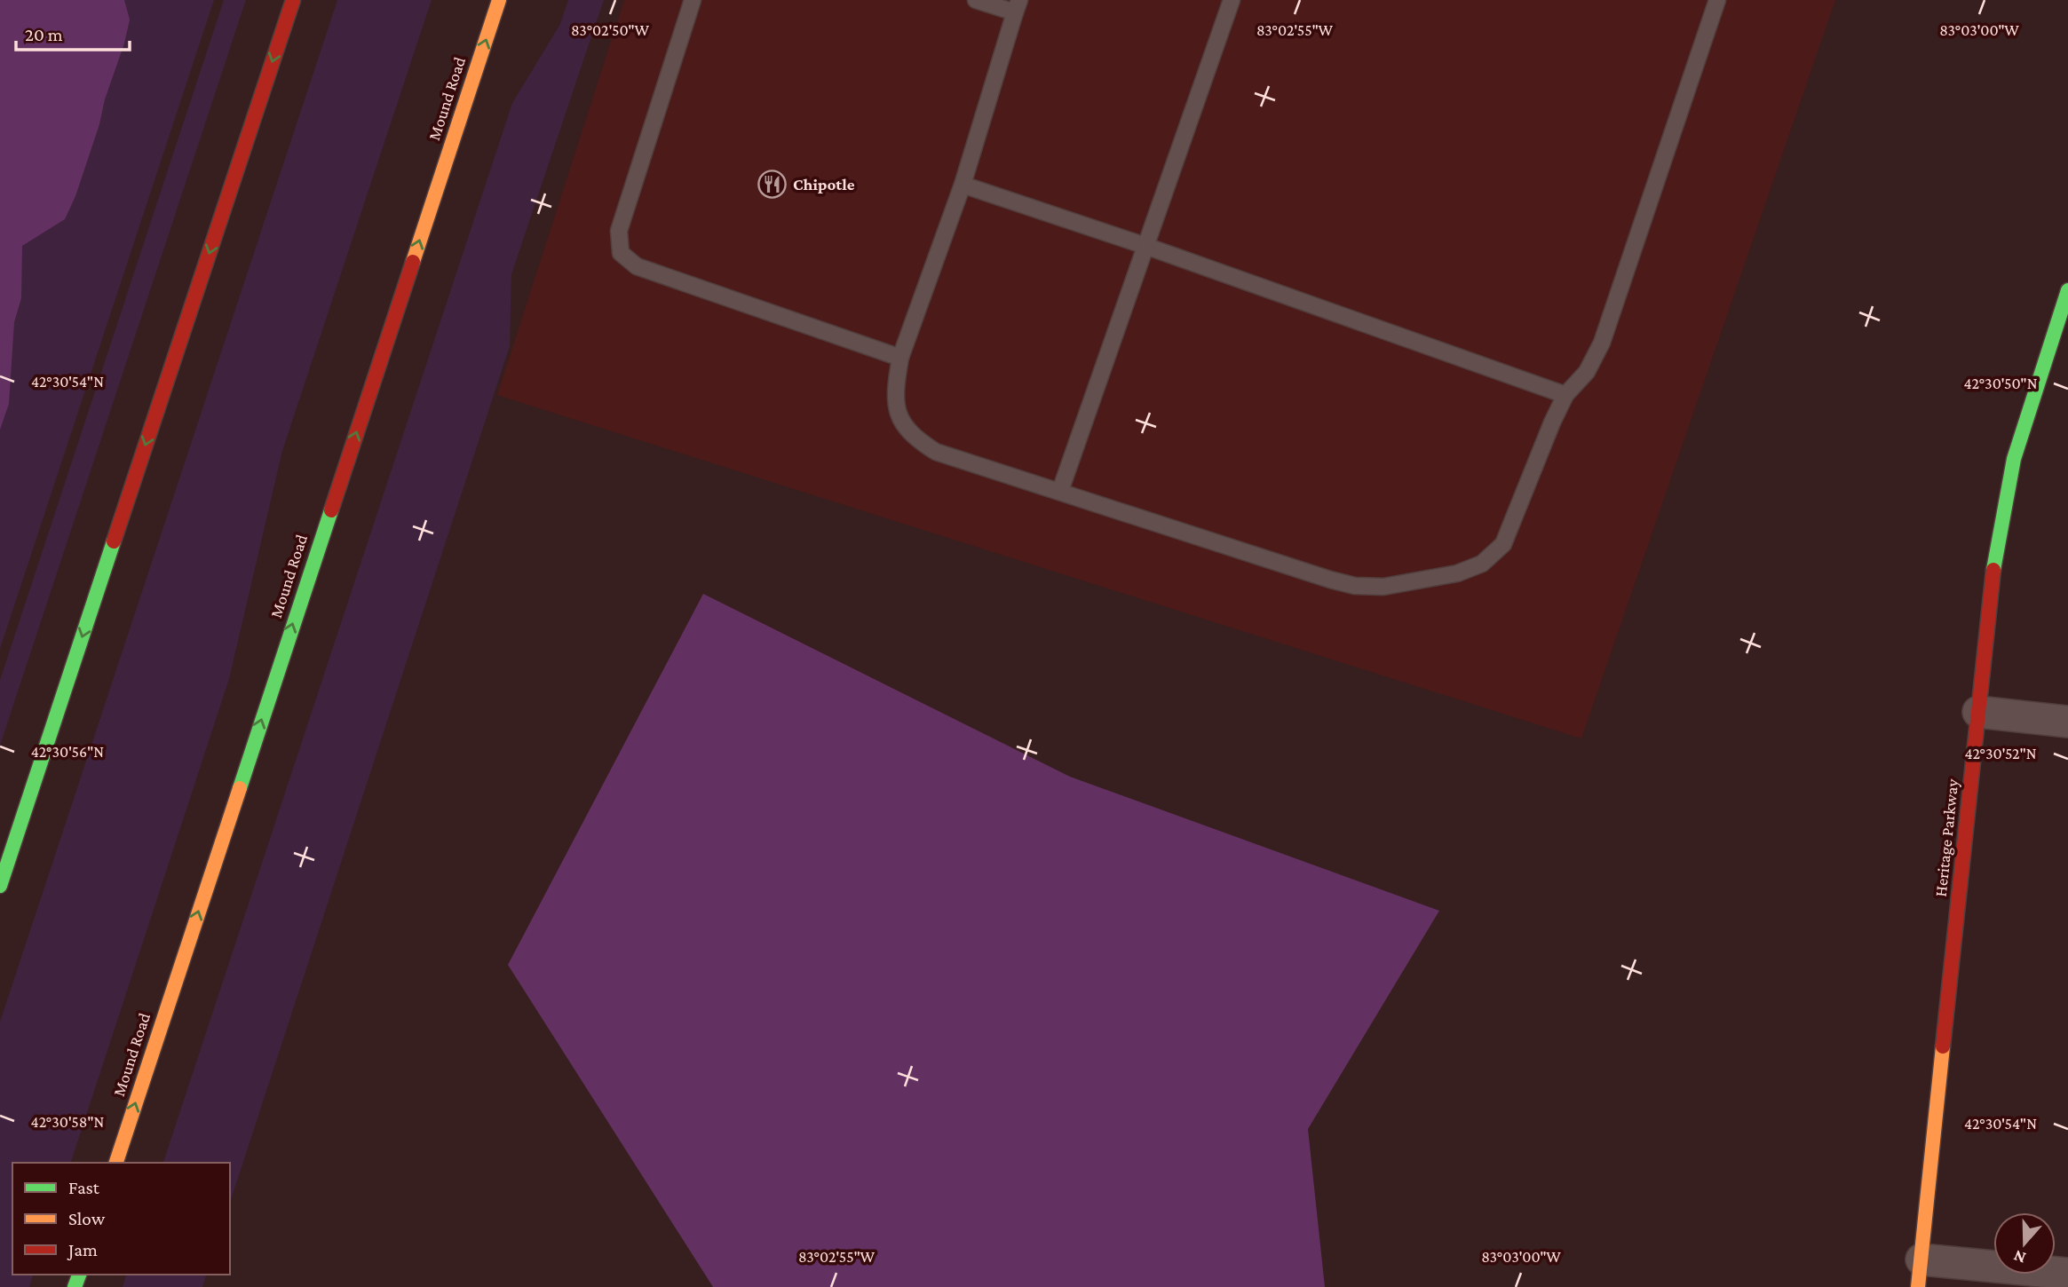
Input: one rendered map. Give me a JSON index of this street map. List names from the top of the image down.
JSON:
{
  "streets": {
    "main road": ["Mound Road", "Heritage Parkway"]
  },
  "one_way": ["Mound Road"],
  "places": {
    "restaurant": ["Chipotle"]
  },
  "legend": ["Fast", "Slow", "Jam"],
  "scale_bar": "20 m",
  "north": "bottom",
  "coordinates": [
    "83°02'50\"W",
    "83°02'55\"W",
    "83°03'00\"W",
    "42°30'54\"N",
    "42°30'50\"N",
    "42°30'56\"N",
    "42°30'52\"N",
    "42°30'58\"N"
  ]
}
